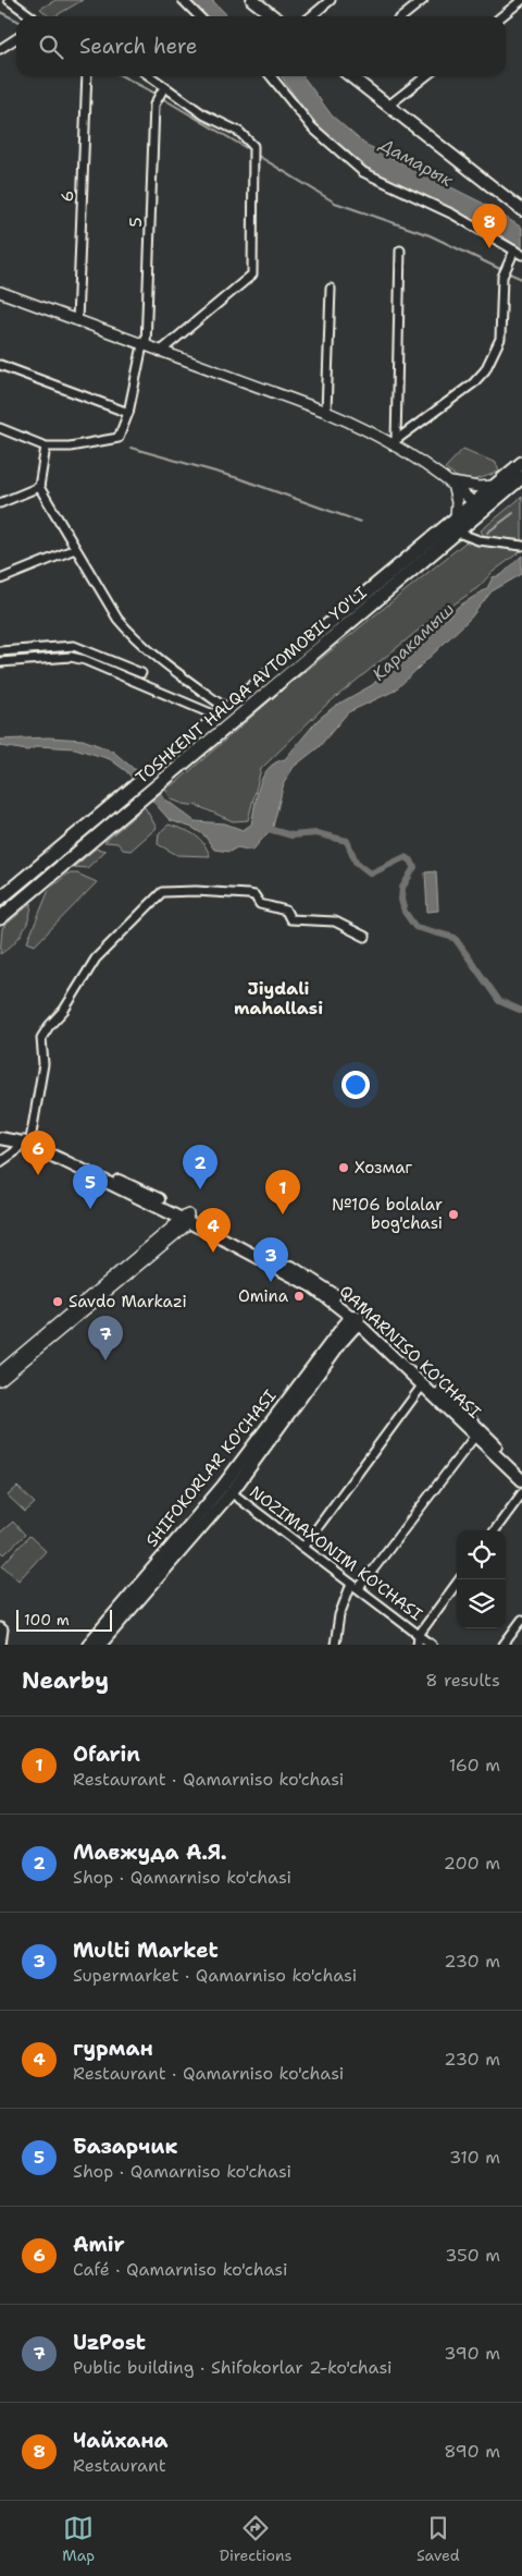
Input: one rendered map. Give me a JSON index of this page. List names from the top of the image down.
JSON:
{
  "streets": {
    "highway": ["TOSHKENT HALQA AVTOMOBIL YO'LI"],
    "main road": ["QAMARNISO KO'CHASI", "SHIFOKORLAR KO'CHASI"],
    "street": ["6", "5", "NOZIMAXONIM KO'CHASI"]
  },
  "crossings": [
    ["SHIFOKORLAR KO'CHASI", "NOZIMAXONIM KO'CHASI"]
  ],
  "districts": ["Jiydali mahallasi"],
  "water": ["Дамарык", "Каракамыш"],
  "places": [
    "Хозмаг",
    "№106 bolalar bog'chasi",
    "Omina",
    "Savdo Markazi"
  ],
  "scale_bar": "100 m",
  "page": {
    "search": "Search here",
    "pins": [
      "8",
      "6",
      "2",
      "5",
      "1",
      "4",
      "3",
      "7"
    ],
    "scale": "100 m",
    "heading": ["Nearby", "8 results"],
    "list": [
      {
        "mark": "1",
        "name": "Ofarin",
        "note": "Restaurant · Qamarniso ko'chasi",
        "value": "160 m"
      },
      {
        "mark": "2",
        "name": "Мавжуда А.Я.",
        "note": "Shop · Qamarniso ko'chasi",
        "value": "200 m"
      },
      {
        "mark": "3",
        "name": "Multi Market",
        "note": "Supermarket · Qamarniso ko'chasi",
        "value": "230 m"
      },
      {
        "mark": "4",
        "name": "гурман",
        "note": "Restaurant · Qamarniso ko'chasi",
        "value": "230 m"
      },
      {
        "mark": "5",
        "name": "Базарчик",
        "note": "Shop · Qamarniso ko'chasi",
        "value": "310 m"
      },
      {
        "mark": "6",
        "name": "Amir",
        "note": "Café · Qamarniso ko'chasi",
        "value": "350 m"
      },
      {
        "mark": "7",
        "name": "UzPost",
        "note": "Public building · Shifokorlar 2-ko'chasi",
        "value": "390 m"
      },
      {
        "mark": "8",
        "name": "Чайхана",
        "note": "Restaurant",
        "value": "890 m"
      }
    ],
    "nav": ["Map", "Directions", "Saved"]
  }
}
